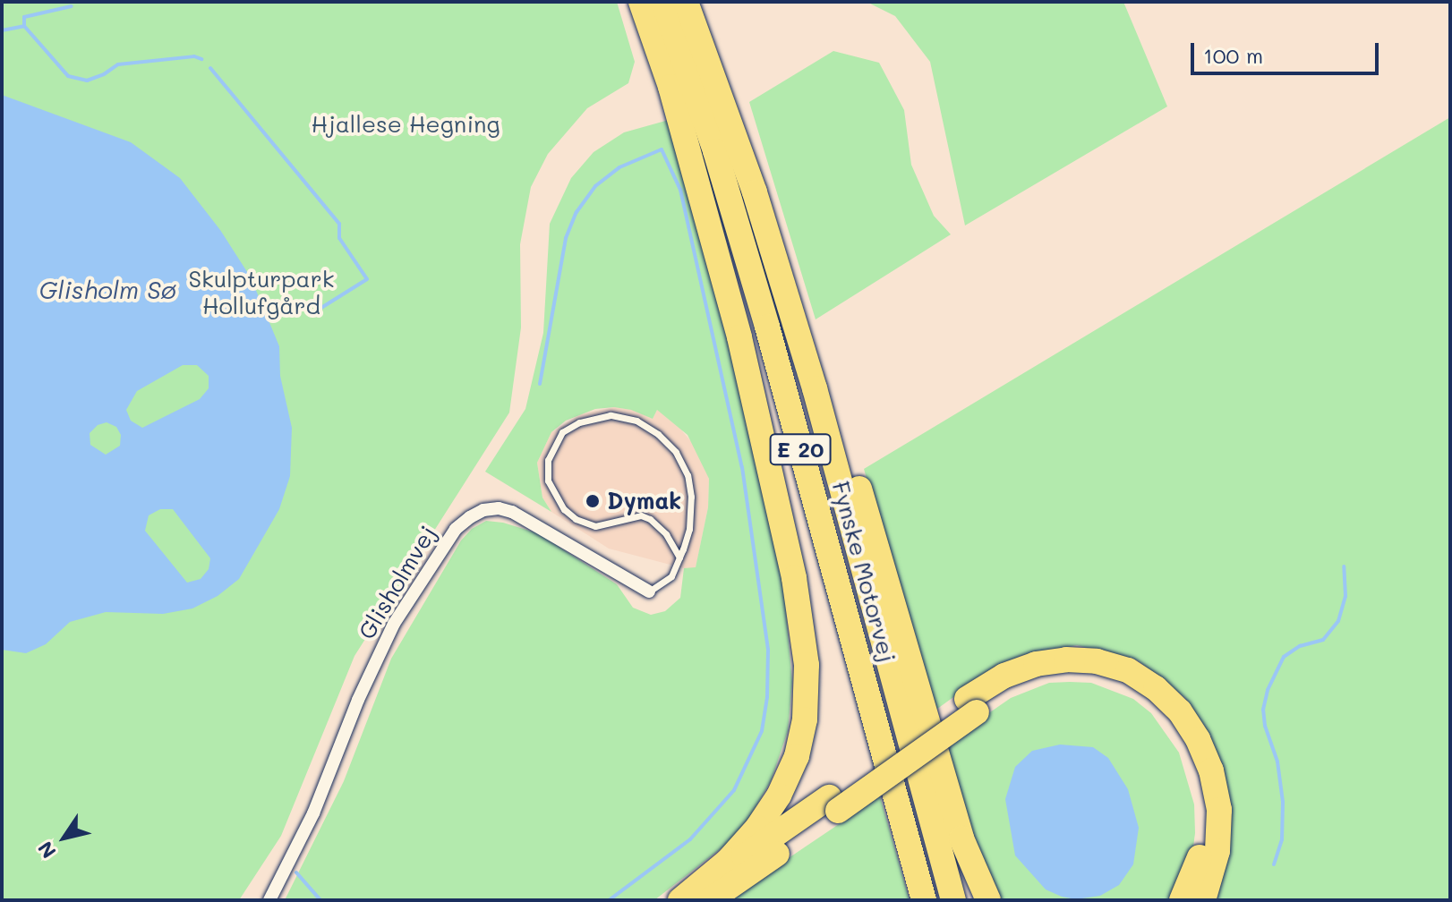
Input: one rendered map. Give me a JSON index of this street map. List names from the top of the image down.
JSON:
{
  "streets": {
    "highway": ["E 20", "Fynske Motorvej"],
    "street": ["Glisholmvej"]
  },
  "water": ["Glisholm Sø"],
  "parks": ["Hjallese Hegning", "Skulpturpark Hollufgård"],
  "places": ["Dymak"],
  "scale_bar": "100 m",
  "north": "bottom left"
}
